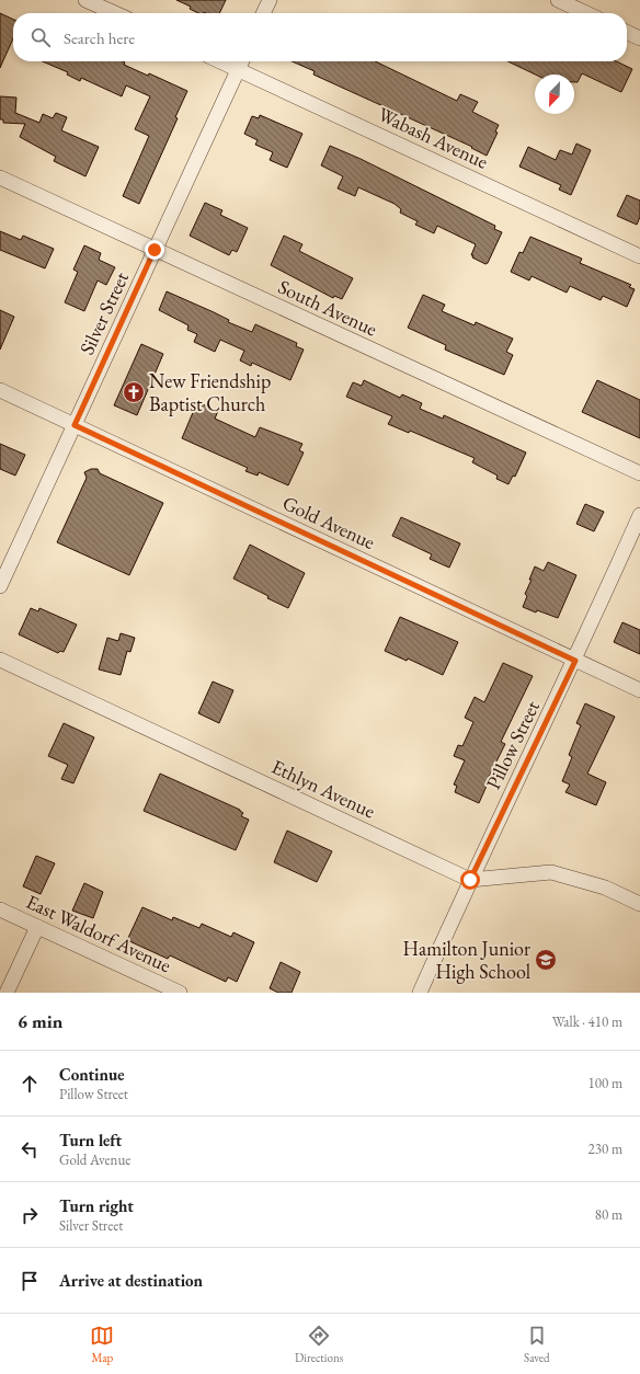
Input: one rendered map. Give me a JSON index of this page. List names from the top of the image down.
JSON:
{
  "streets": {
    "street": [
      "Wabash Avenue",
      "South Avenue",
      "Silver Street",
      "Gold Avenue",
      "Pillow Street",
      "Ethlyn Avenue",
      "East Waldorf Avenue"
    ]
  },
  "crossings": [
    ["Wabash Avenue", "Silver Street"],
    ["South Avenue", "Silver Street"],
    ["Silver Street", "Gold Avenue"],
    ["Gold Avenue", "Pillow Street"],
    ["Pillow Street", "Ethlyn Avenue"]
  ],
  "places": {
    "church": ["New Friendship Baptist Church"],
    "school or university": ["Hamilton Junior High School"]
  },
  "north": "bottom left",
  "page": {
    "search": "Search here",
    "heading": ["6 min", "Walk · 410 m"],
    "list": [
      ["Continue", "Pillow Street", "100 m"],
      ["Turn left", "Gold Avenue", "230 m"],
      ["Turn right", "Silver Street", "80 m"],
      "Arrive at destination"
    ],
    "nav": ["Map", "Directions", "Saved"]
  }
}
